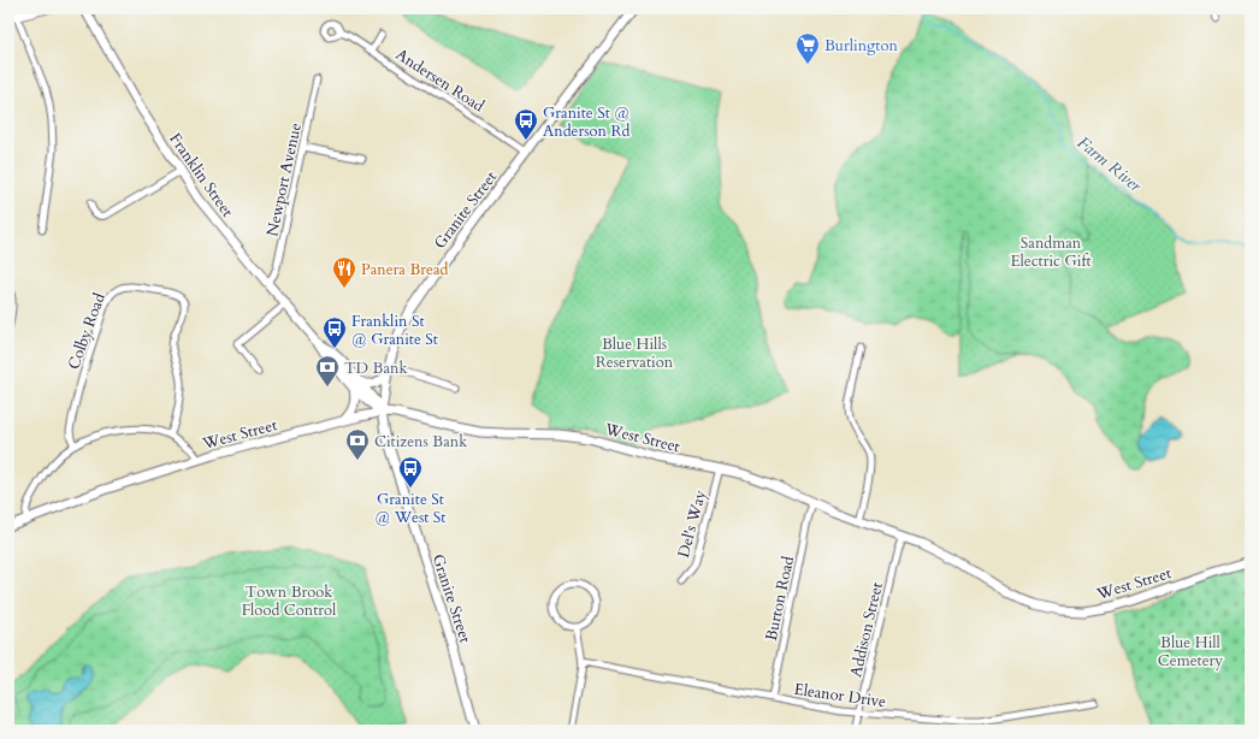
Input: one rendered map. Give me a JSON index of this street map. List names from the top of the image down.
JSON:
{
  "streets": {
    "main road": ["Franklin Street", "Granite Street", "West Street"],
    "street": [
      "Andersen Road",
      "Newport Avenue",
      "Colby Road",
      "Del's Way",
      "Burton Road",
      "Addison Street",
      "Eleanor Drive"
    ]
  },
  "crossings": [
    ["Andersen Road", "Granite Street"],
    ["Franklin Street", "Newport Avenue"],
    ["Franklin Street", "Granite Street"],
    ["Franklin Street", "West Street"],
    ["Granite Street", "West Street"],
    ["West Street", "Del's Way"],
    ["West Street", "Burton Road"],
    ["West Street", "Addison Street"],
    ["Burton Road", "Eleanor Drive"],
    ["Addison Street", "Eleanor Drive"]
  ],
  "water": ["Farm River"],
  "parks": [
    "Sandman Electric Gift",
    "Blue Hills Reservation",
    "Town Brook Flood Control",
    "Blue Hill Cemetery"
  ],
  "places": {
    "supermarket": ["Burlington"],
    "bus stop": ["Granite St @ Anderson Rd", "Franklin St @ Granite St", "Granite St @ West St"],
    "restaurant": ["Panera Bread"],
    "bank": ["TD Bank", "Citizens Bank"]
  }
}
